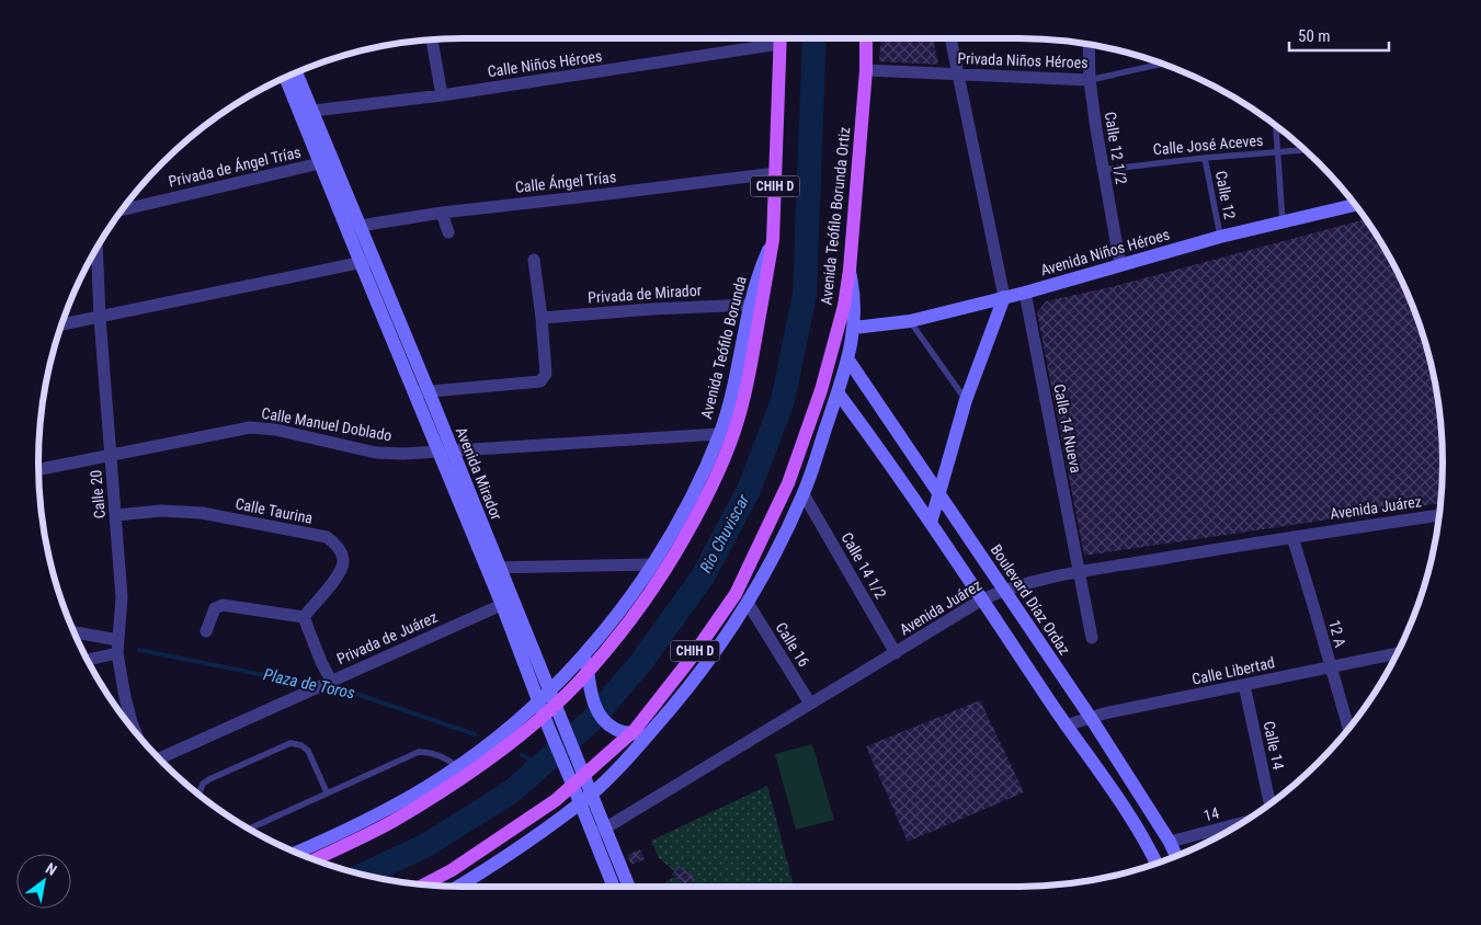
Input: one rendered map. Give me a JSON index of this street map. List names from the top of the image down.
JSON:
{
  "streets": {
    "main road": [
      "CHIH D",
      "Avenida Teófilo Borunda Ortiz",
      "Avenida Niños Héroes",
      "Avenida Teófilo Borunda",
      "Avenida Mirador",
      "Boulevard Díaz Ordaz"
    ],
    "street": [
      "Privada Niños Héroes",
      "Calle Niños Héroes",
      "Calle 12 1/2",
      "Privada de Ángel Trías",
      "Calle Ángel Trías",
      "Privada de Mirador",
      "Calle Manuel Doblado",
      "Calle 14 Nueva",
      "Calle 20",
      "Avenida Juárez",
      "Calle Taurina",
      "Calle 14 1/2",
      "12 A",
      "Privada de Juárez",
      "Calle 16",
      "Calle Libertad",
      "Calle 14",
      "14"
    ],
    "lane": ["Calle José Aceves", "Calle 12"]
  },
  "crossings": [
    ["Privada Niños Héroes", "Calle 12 1/2"],
    ["Privada Niños Héroes", "Avenida Teófilo Borunda Ortiz"],
    ["Calle Niños Héroes", "Avenida Mirador"],
    ["Calle José Aceves", "Calle 12 1/2"],
    ["Calle José Aceves", "Calle 12"],
    ["Calle 12 1/2", "Avenida Niños Héroes"],
    ["Privada de Ángel Trías", "Avenida Mirador"],
    ["Calle Ángel Trías", "Avenida Teófilo Borunda"],
    ["Calle Ángel Trías", "Avenida Mirador"],
    ["Calle 12", "Avenida Niños Héroes"],
    ["Avenida Niños Héroes", "Calle 14 Nueva"],
    ["Privada de Mirador", "Avenida Teófilo Borunda"],
    ["Avenida Teófilo Borunda", "Calle Manuel Doblado"],
    ["Avenida Teófilo Borunda", "Avenida Mirador"],
    ["Calle Manuel Doblado", "Avenida Mirador"],
    ["Calle Manuel Doblado", "Calle 20"],
    ["Calle 14 Nueva", "Avenida Juárez"],
    ["Avenida Mirador", "Avenida Juárez"],
    ["Avenida Mirador", "Privada de Juárez"],
    ["Calle 20", "Calle Taurina"],
    ["Avenida Juárez", "Calle 14 1/2"],
    ["Avenida Juárez", "Boulevard Díaz Ordaz"],
    ["Avenida Juárez", "12 A"],
    ["Avenida Juárez", "Calle 16"],
    ["Boulevard Díaz Ordaz", "Calle Libertad"],
    ["Boulevard Díaz Ordaz", "14"],
    ["12 A", "Calle Libertad"],
    ["Calle Libertad", "Calle 14"]
  ],
  "water": ["Rio Chuviscar", "Plaza de Toros"],
  "scale_bar": "50 m",
  "north": "top right"
}
